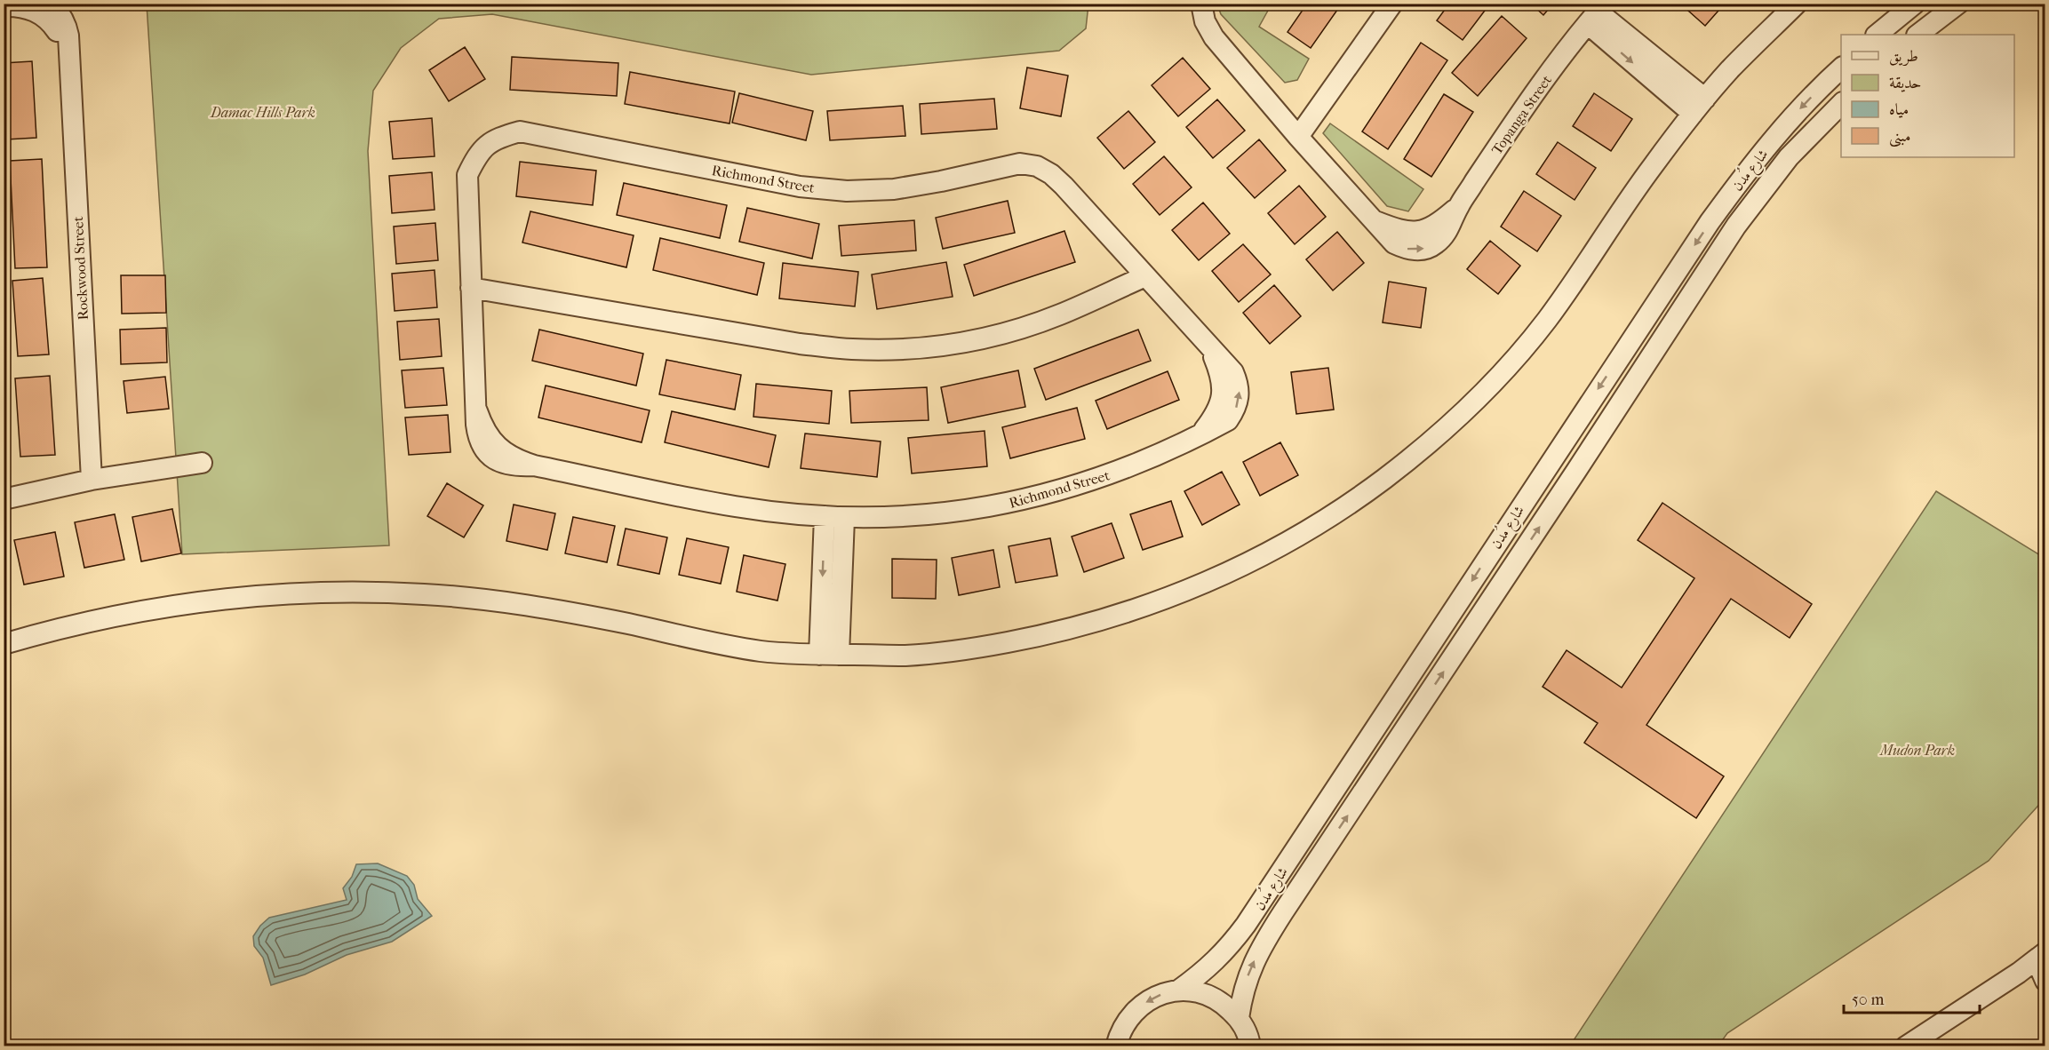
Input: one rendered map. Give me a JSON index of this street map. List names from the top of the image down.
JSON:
{
  "streets": {
    "street": [
      "Topanga Street",
      "شارع مُدن",
      "Richmond Street",
      "Rockwood Street"
    ]
  },
  "parks": ["Damac Hills Park", "Mudon Park"],
  "legend": [
    "طريق",
    "حديقة",
    "مياه",
    "مبنى"
  ],
  "scale_bar": "50 m"
}
